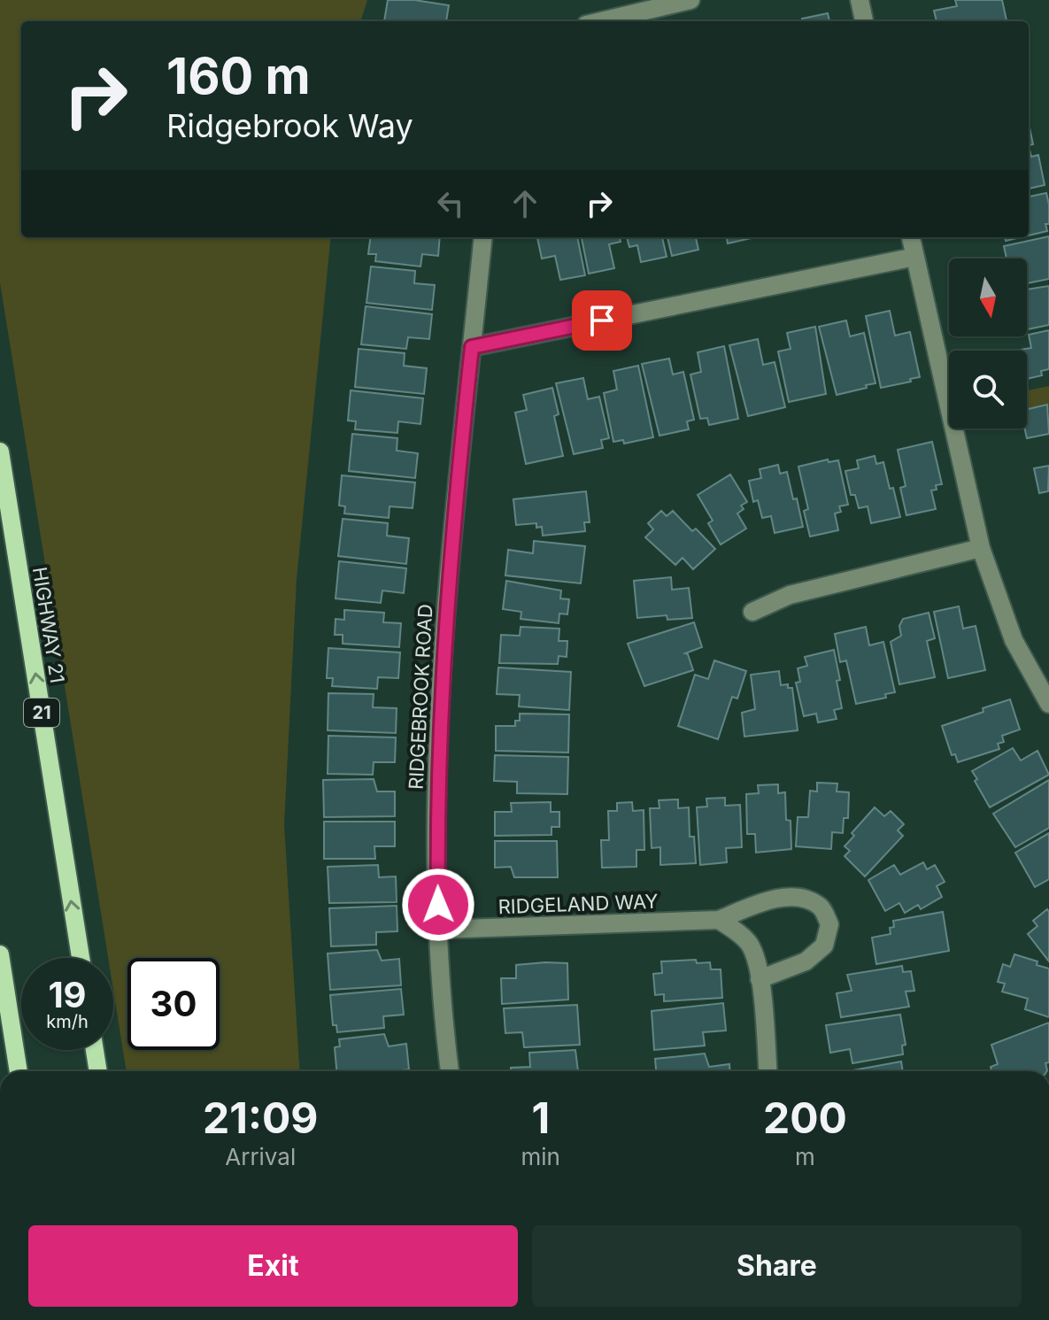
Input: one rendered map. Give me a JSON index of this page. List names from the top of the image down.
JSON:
{
  "streets": {
    "main road": ["HIGHWAY 21", "21"],
    "street": ["RIDGEBROOK ROAD", "RIDGELAND WAY"]
  },
  "crossings": [
    ["RIDGEBROOK ROAD", "RIDGELAND WAY"]
  ],
  "one_way": ["HIGHWAY 21"],
  "north": "bottom",
  "page": {
    "turn": ["160 m", "Ridgebrook Way"],
    "speed": "19 km/h",
    "limit": "30",
    "eta": [
      "21:09",
      "Arrival",
      "1",
      "min",
      "200",
      "m"
    ],
    "buttons": ["Exit", "Share"]
  }
}
